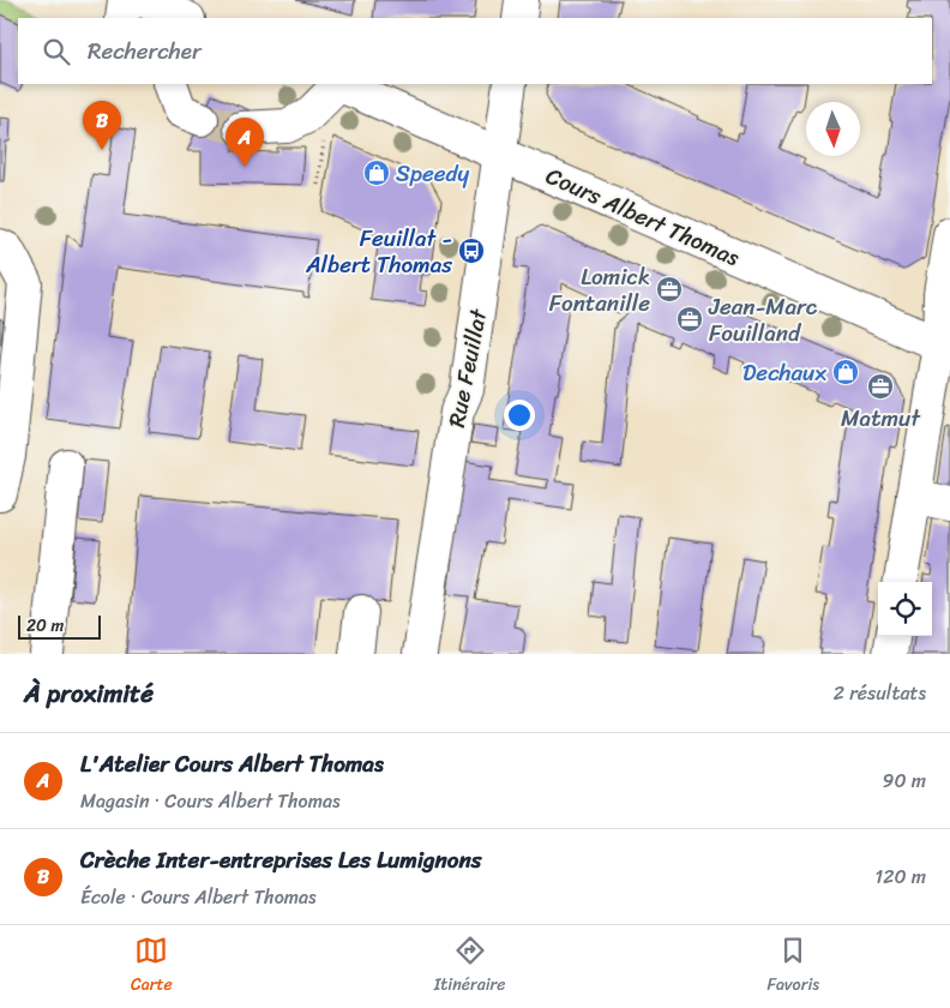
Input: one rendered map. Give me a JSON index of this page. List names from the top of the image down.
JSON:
{
  "streets": {
    "street": ["Cours Albert Thomas", "Rue Feuillat"]
  },
  "crossings": [
    ["Cours Albert Thomas", "Rue Feuillat"]
  ],
  "places": {
    "shop": ["Speedy", "Dechaux"],
    "bus stop": ["Feuillat - Albert Thomas"],
    "office": ["Lomick Fontanille", "Jean-Marc Fouilland", "Matmut"]
  },
  "scale_bar": "20 m",
  "north": "bottom",
  "page": {
    "search": "Rechercher",
    "pins": ["B", "A"],
    "scale": "20 m",
    "heading": ["À proximité", "2 résultats"],
    "list": [
      {
        "mark": "A",
        "name": "L'Atelier Cours Albert Thomas",
        "note": "Magasin · Cours Albert Thomas",
        "value": "90 m"
      },
      {
        "mark": "B",
        "name": "Crèche Inter-entreprises Les Lumignons",
        "note": "École · Cours Albert Thomas",
        "value": "120 m"
      }
    ],
    "nav": ["Carte", "Itinéraire", "Favoris"]
  }
}
